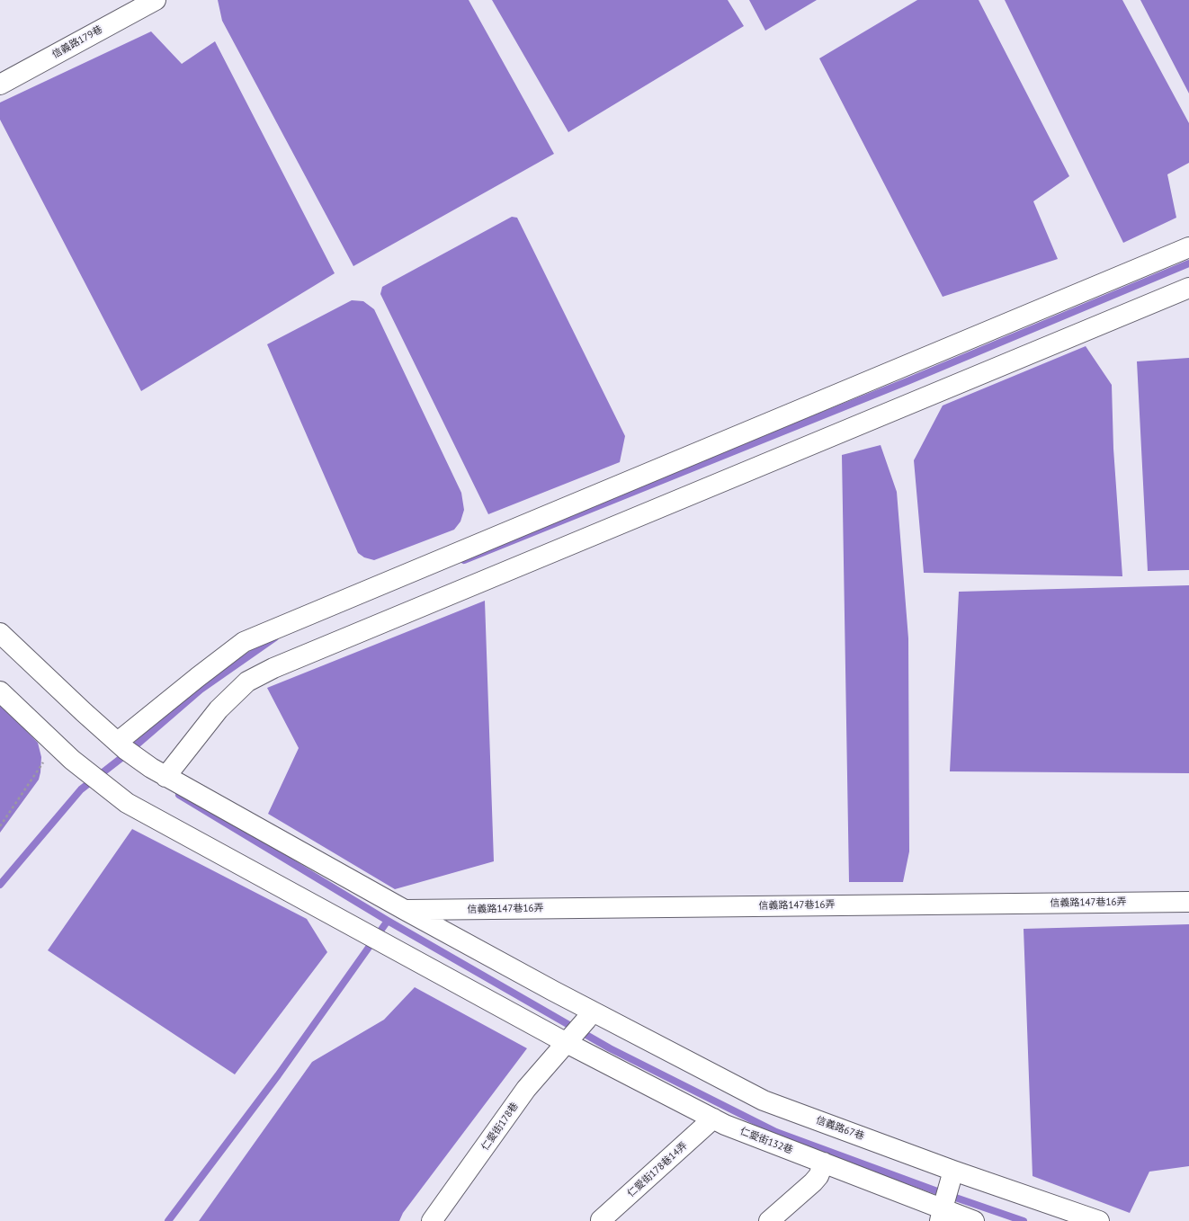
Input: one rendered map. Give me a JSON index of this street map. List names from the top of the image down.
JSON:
{
  "streets": {
    "street": [
      "信義路179巷",
      "信義路147巷16弄",
      "仁愛街178巷",
      "信義路67巷",
      "仁愛街132巷",
      "仁愛街178巷14弄"
    ]
  },
  "crossings": [
    ["信義路147巷16弄", "信義路67巷"],
    ["仁愛街178巷", "信義路67巷"],
    ["仁愛街178巷", "仁愛街132巷"],
    ["仁愛街132巷", "仁愛街178巷14弄"]
  ]
}
